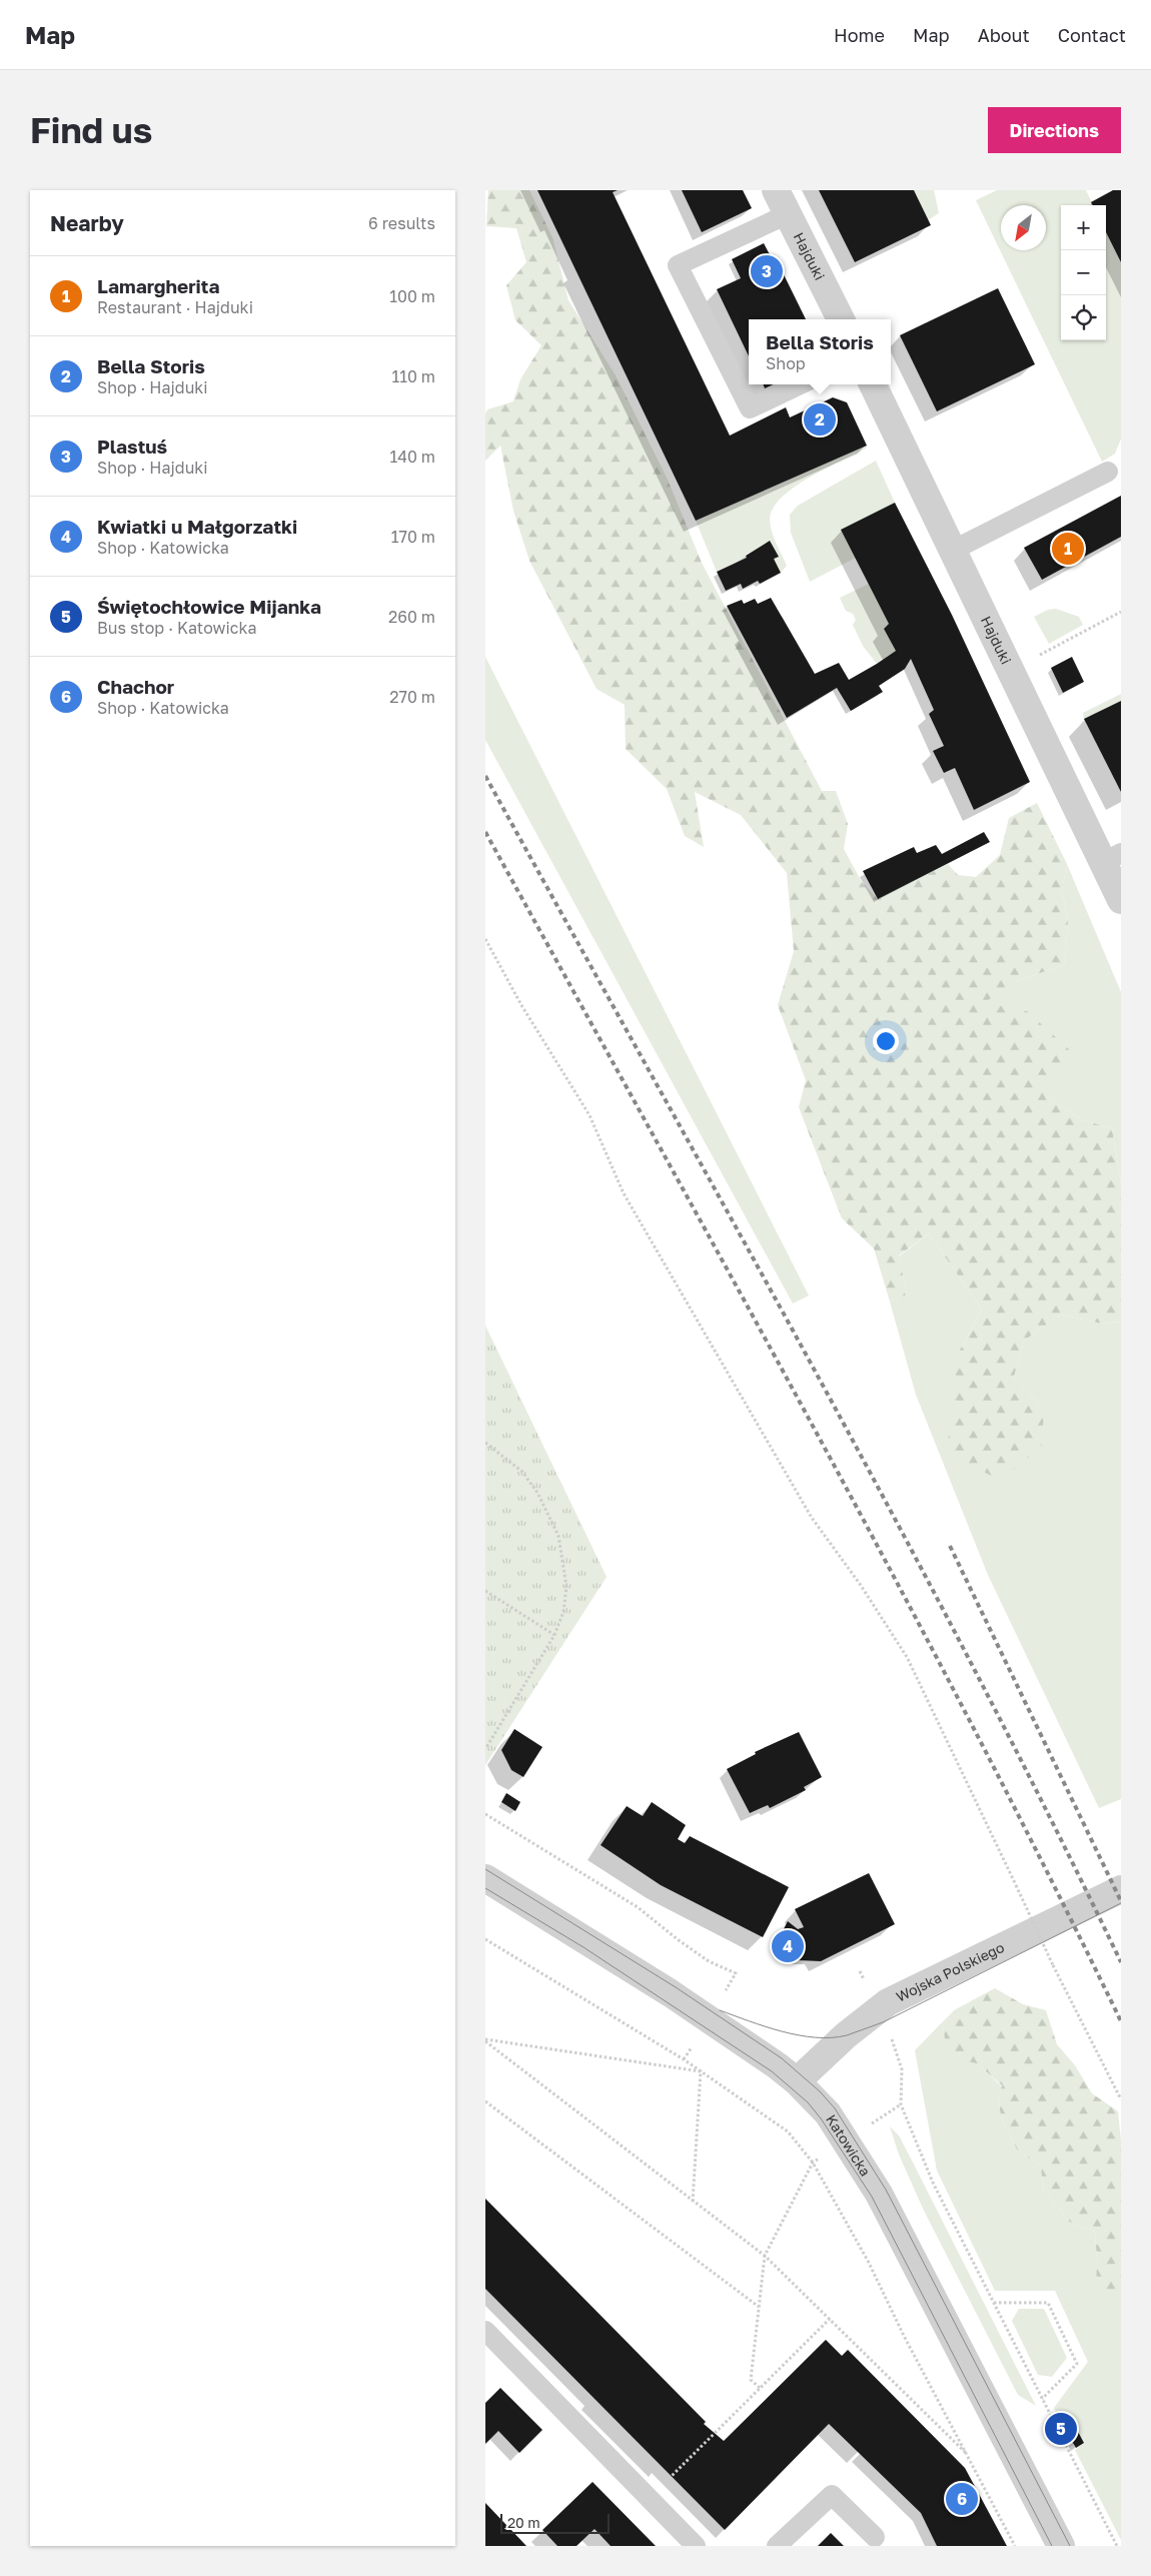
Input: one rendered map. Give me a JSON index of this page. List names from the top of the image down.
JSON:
{
  "streets": {
    "street": ["Hajduki", "Wojska Polskiego", "Katowicka"]
  },
  "crossings": [
    ["Wojska Polskiego", "Katowicka"]
  ],
  "scale_bar": "20 m",
  "north": "bottom left",
  "page": {
    "header": "Map",
    "nav": [
      "Home",
      "Map",
      "About",
      "Contact"
    ],
    "buttons": "Directions",
    "title": "Find us",
    "heading": ["Nearby", "6 results"],
    "map_buttons": ["+", "−"],
    "pins": [
      "3",
      "2",
      "1",
      "4",
      "5",
      "6"
    ],
    "list": [
      {
        "mark": "1",
        "name": "Lamargherita",
        "note": "Restaurant · Hajduki",
        "value": "100 m"
      },
      {
        "mark": "2",
        "name": "Bella Storis",
        "note": "Shop · Hajduki",
        "value": "110 m"
      },
      {
        "mark": "3",
        "name": "Plastuś",
        "note": "Shop · Hajduki",
        "value": "140 m"
      },
      {
        "mark": "4",
        "name": "Kwiatki u Małgorzatki",
        "note": "Shop · Katowicka",
        "value": "170 m"
      },
      {
        "mark": "5",
        "name": "Świętochłowice Mijanka",
        "note": "Bus stop · Katowicka",
        "value": "260 m"
      },
      {
        "mark": "6",
        "name": "Chachor",
        "note": "Shop · Katowicka",
        "value": "270 m"
      }
    ],
    "popup": ["Bella Storis", "Shop"],
    "scale": "20 m"
  }
}
